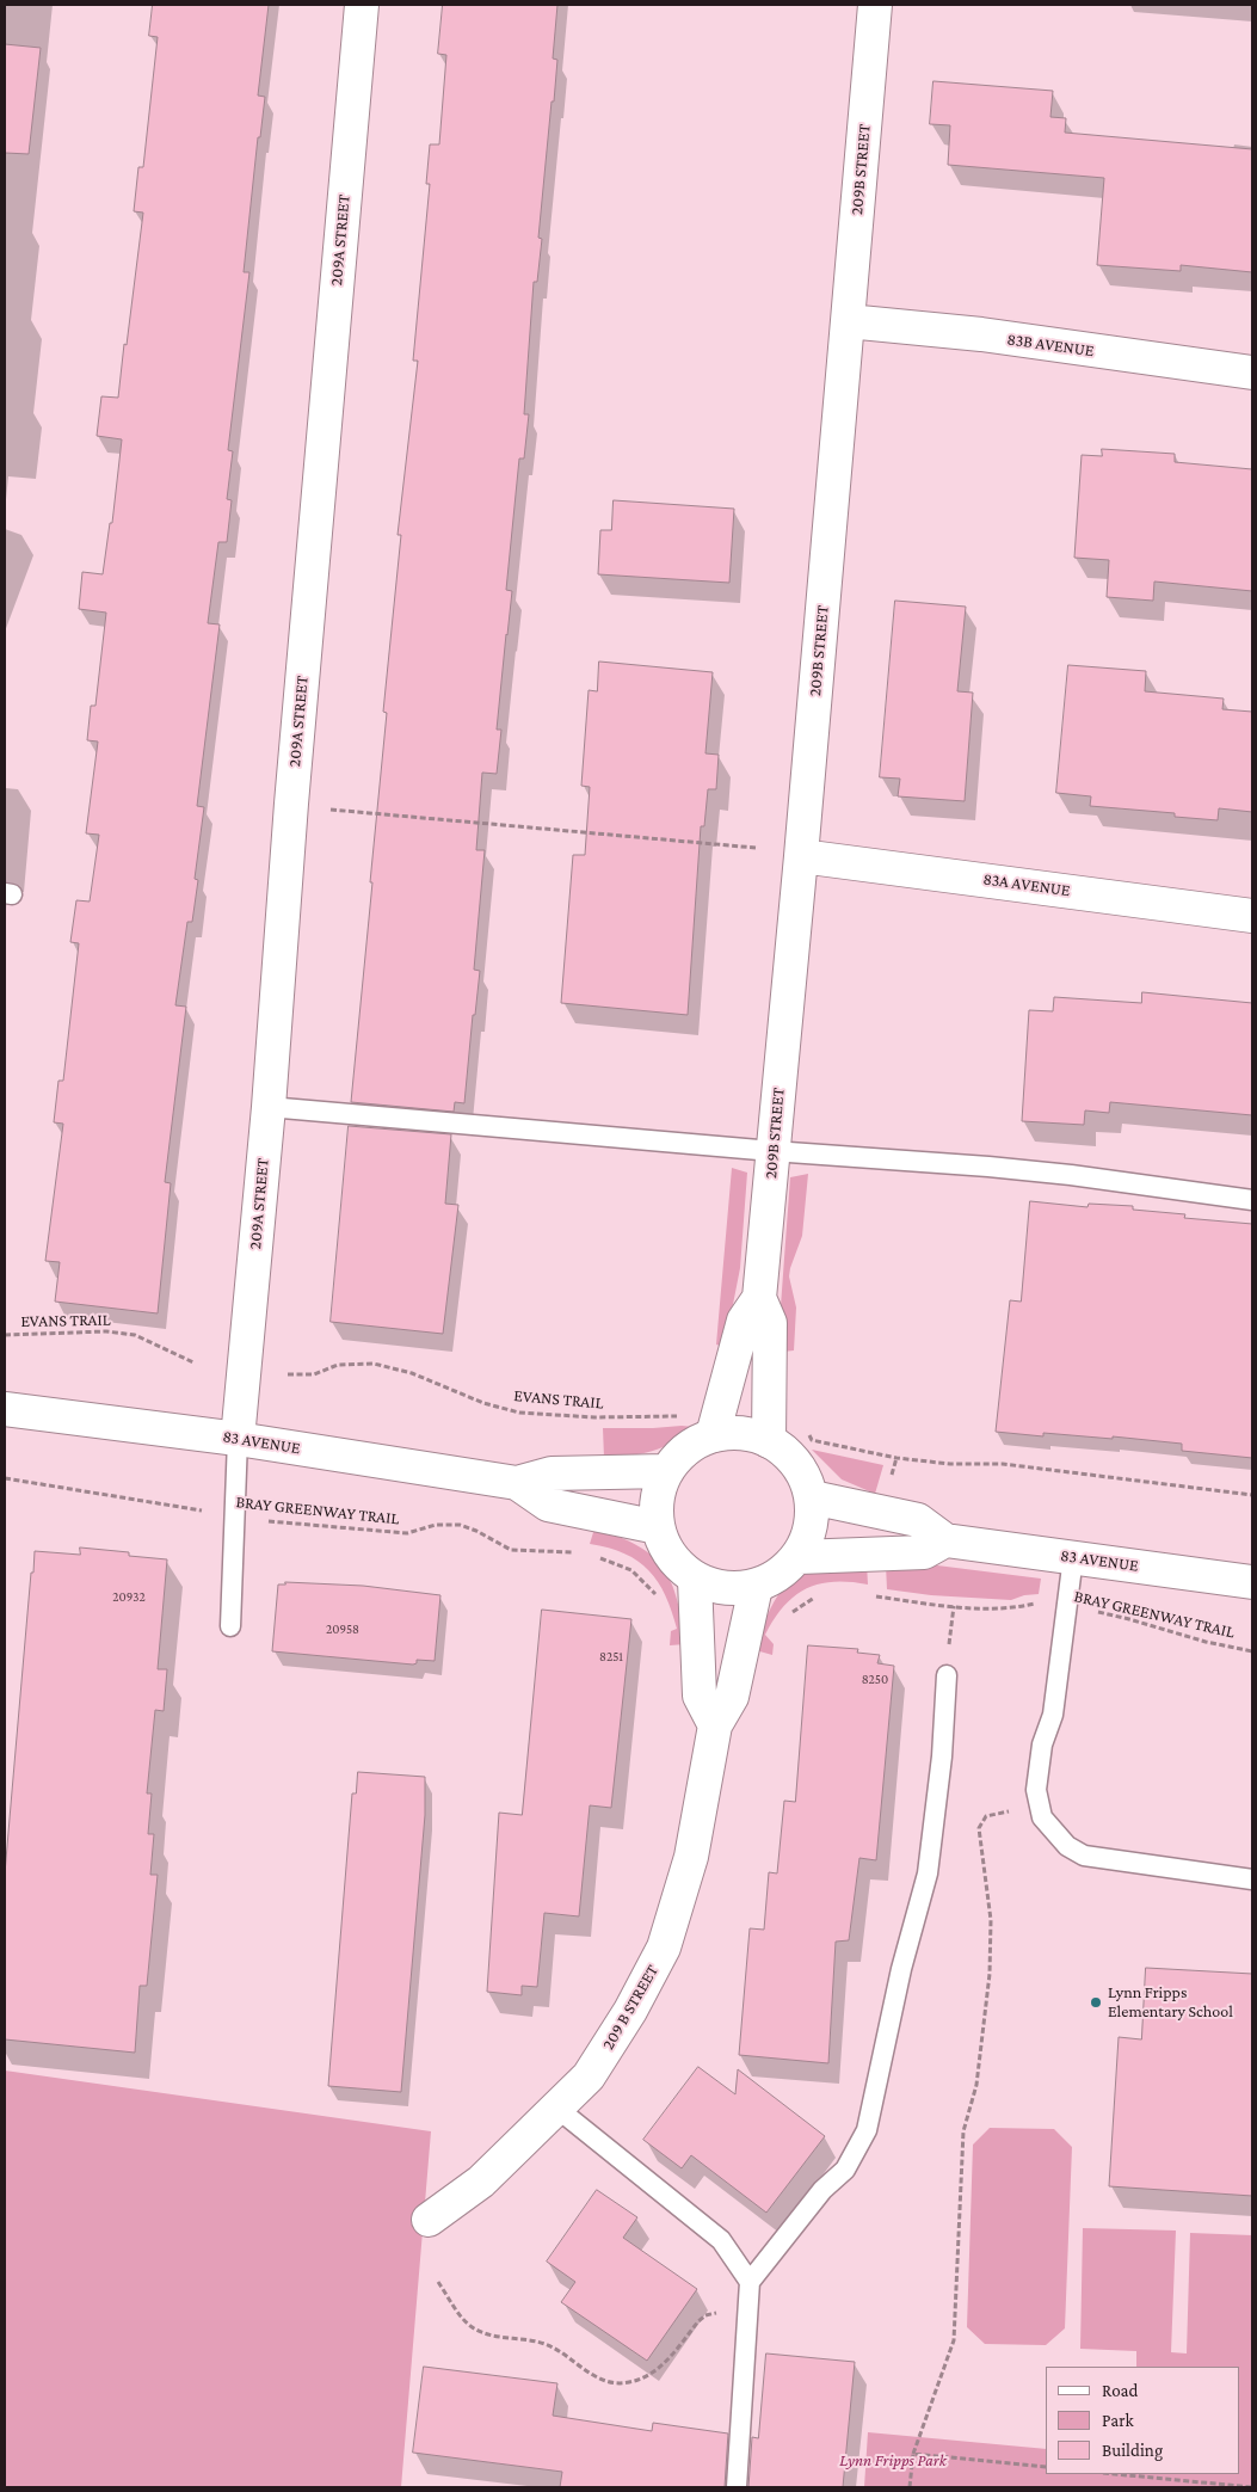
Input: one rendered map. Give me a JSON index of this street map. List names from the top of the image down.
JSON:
{
  "streets": {
    "street": [
      "209B STREET",
      "209A STREET",
      "83B AVENUE",
      "83A AVENUE",
      "83 AVENUE",
      "209 B STREET"
    ],
    "path": ["EVANS TRAIL", "BRAY GREENWAY TRAIL"]
  },
  "crossings": [
    ["209B STREET", "83B AVENUE"],
    ["209B STREET", "83A AVENUE"],
    ["209B STREET", "83 AVENUE"],
    ["209B STREET", "209 B STREET"],
    ["209A STREET", "83 AVENUE"],
    ["83 AVENUE", "209 B STREET"]
  ],
  "parks": ["Lynn Fripps Park"],
  "places": ["Lynn Fripps Elementary School"],
  "house_numbers": [
    "20932",
    "20958",
    "8251",
    "8250"
  ],
  "legend": ["Road", "Park", "Building"]
}
